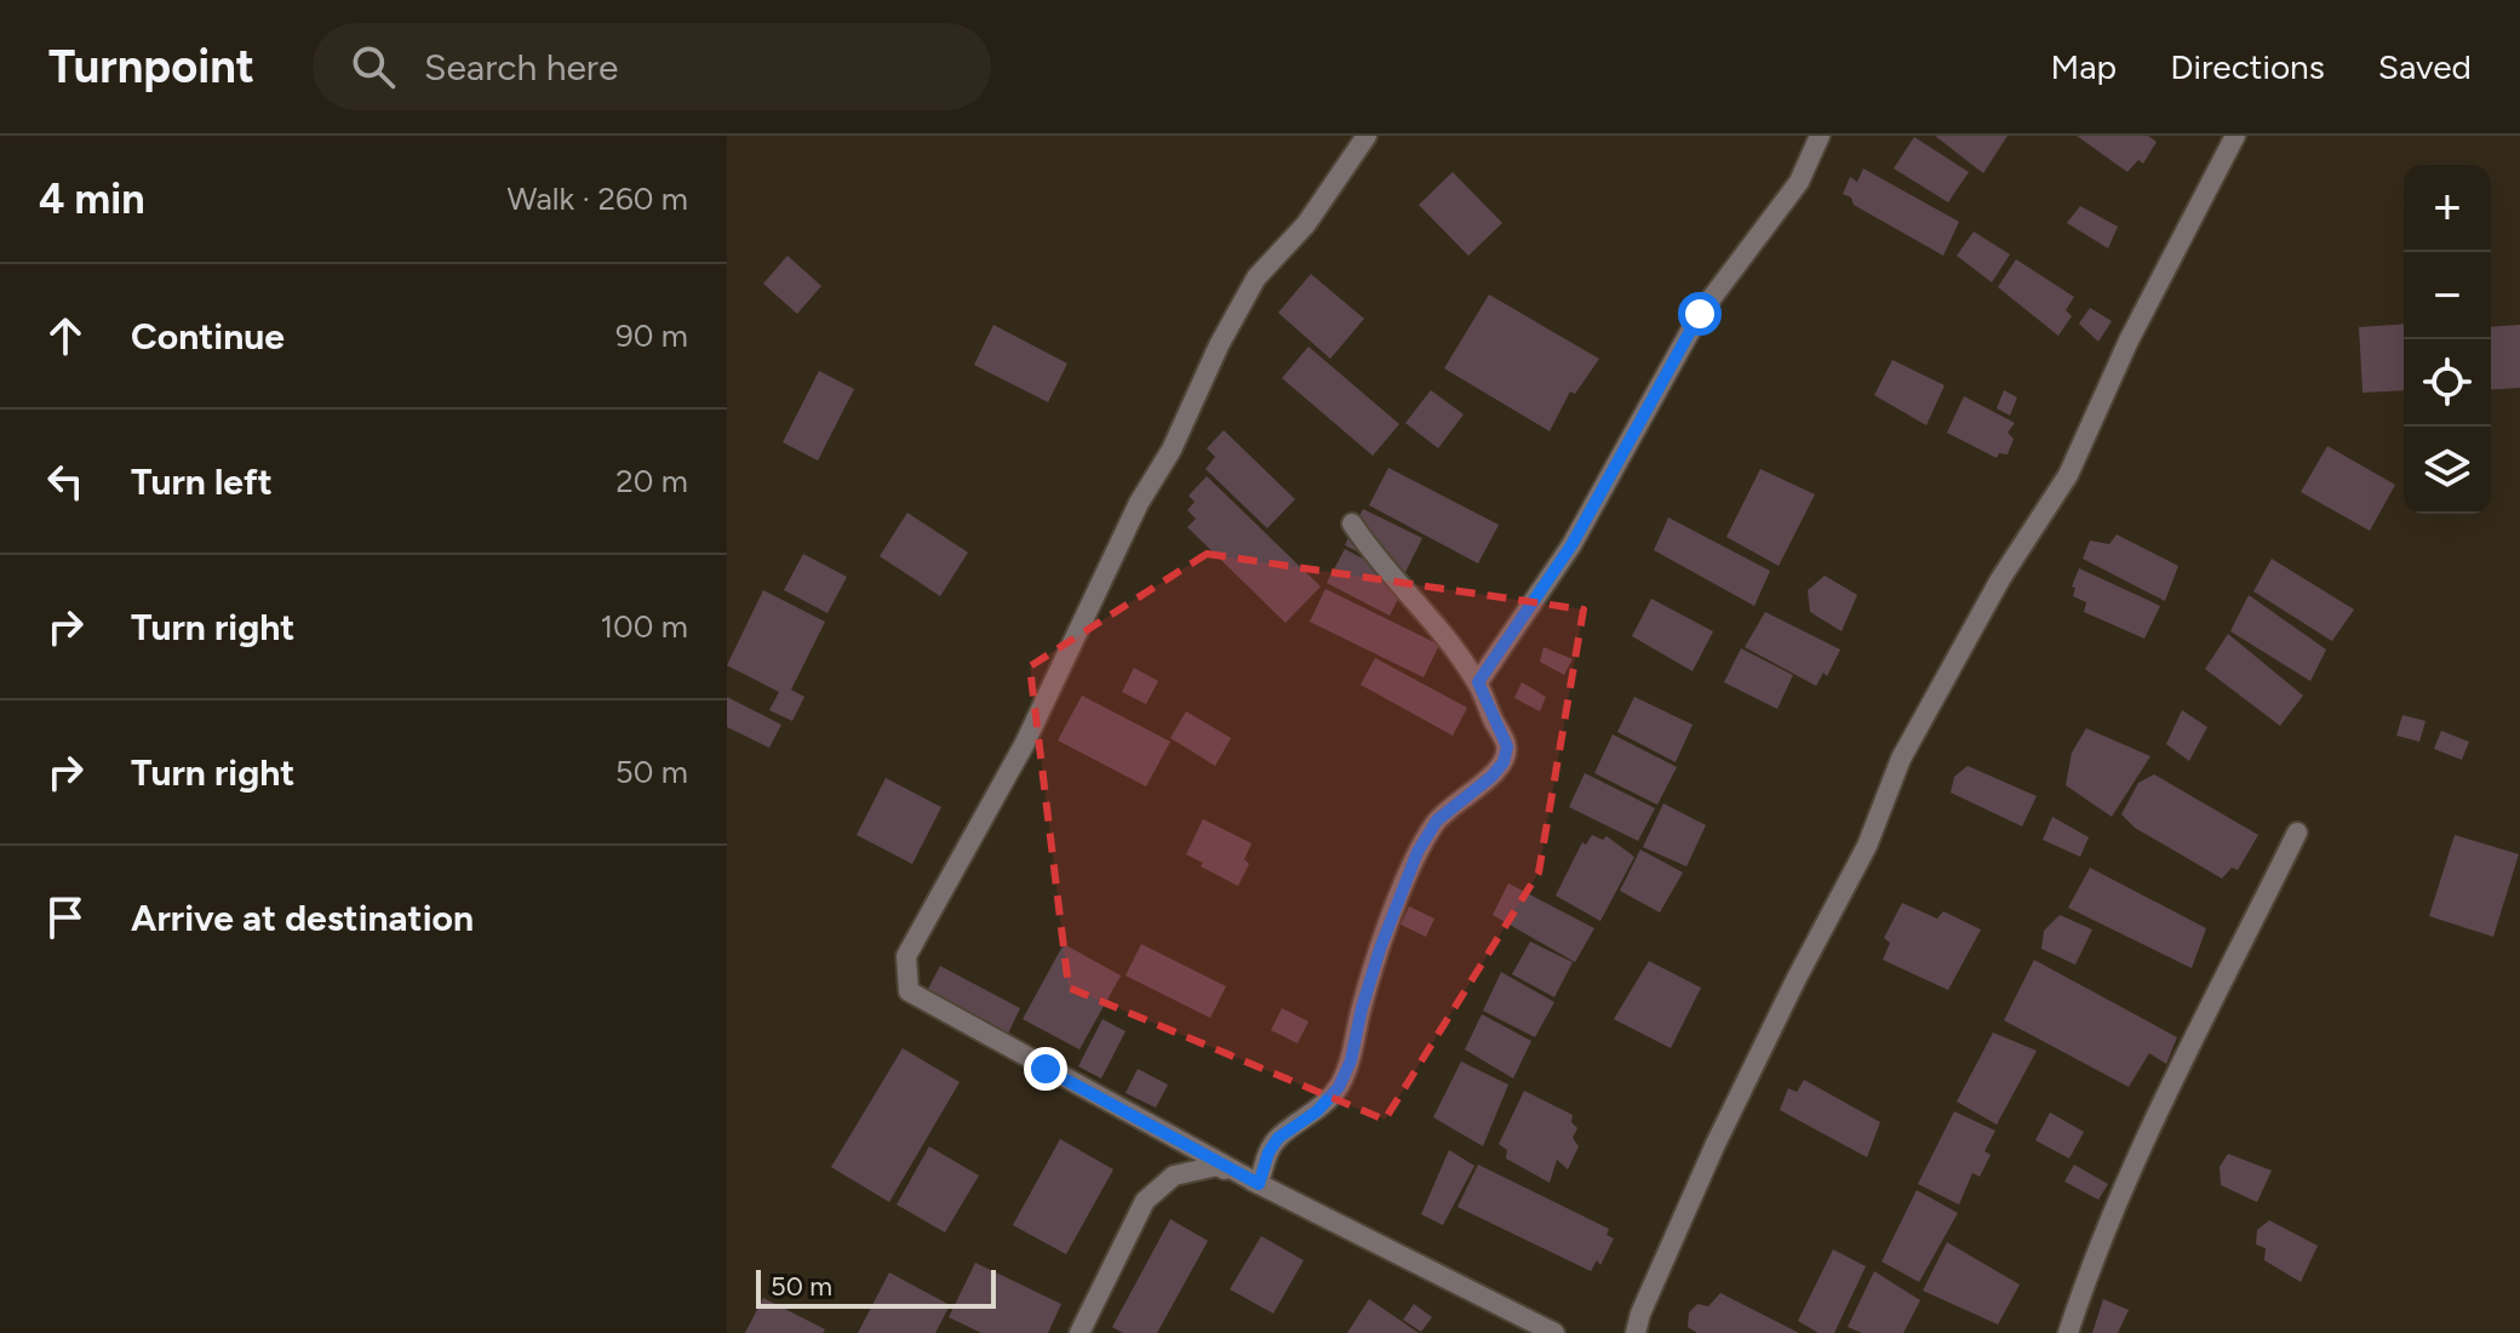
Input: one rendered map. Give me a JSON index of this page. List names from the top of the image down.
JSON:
{
  "scale_bar": "50 m",
  "page": {
    "header": "Turnpoint",
    "search": "Search here",
    "nav": ["Map", "Directions", "Saved"],
    "heading": ["4 min", "Walk · 260 m"],
    "map_buttons": ["+", "−"],
    "list": [
      ["Continue", "90 m"],
      ["Turn left", "20 m"],
      ["Turn right", "100 m"],
      ["Turn right", "50 m"],
      "Arrive at destination"
    ],
    "scale": "50 m"
  }
}
